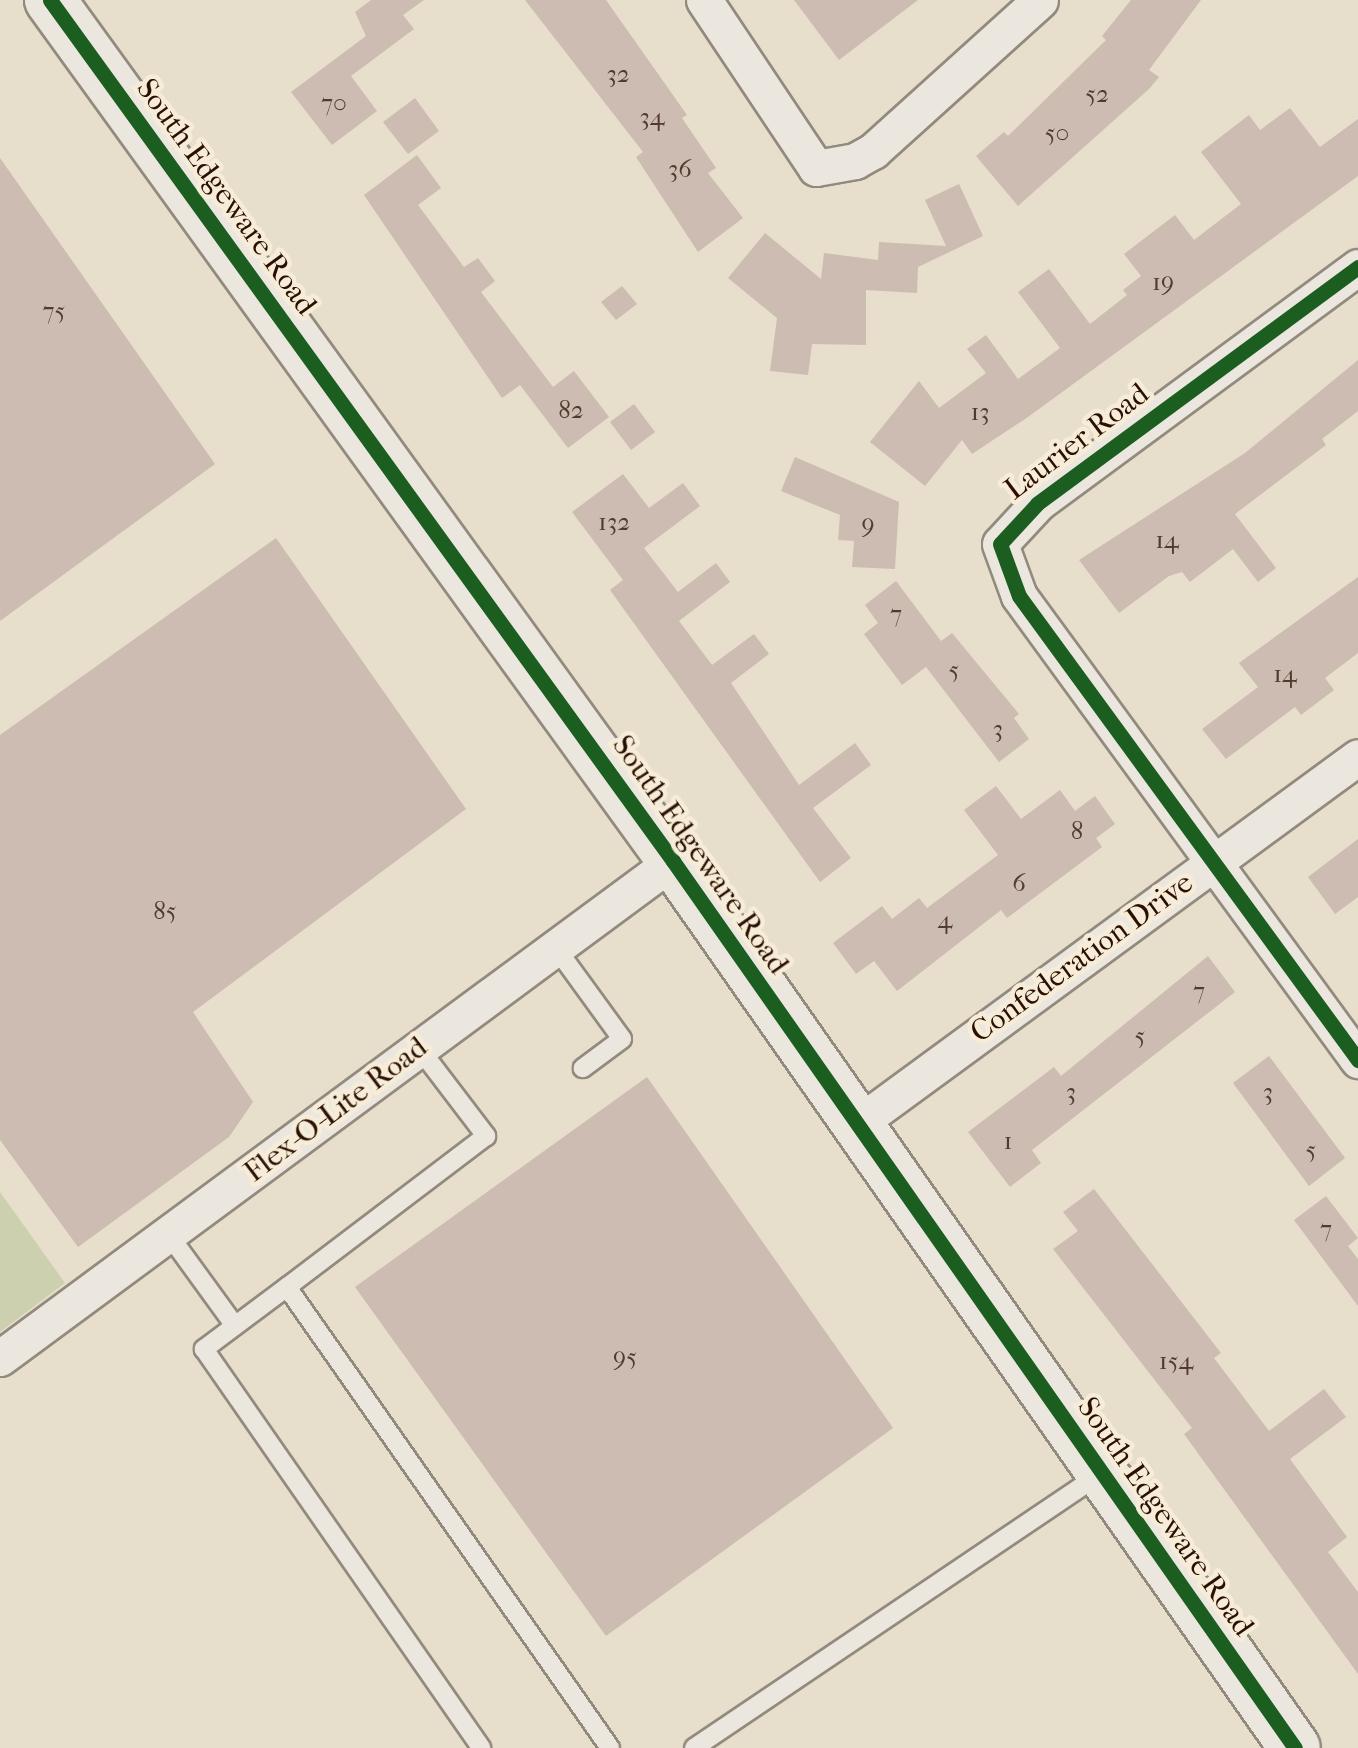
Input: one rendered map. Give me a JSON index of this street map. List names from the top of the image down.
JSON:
{
  "streets": {
    "main road": ["South Edgeware Road"],
    "street": ["Laurier Road", "Confederation Drive", "Flex-O-Lite Road"]
  },
  "crossings": [
    ["South Edgeware Road", "Confederation Drive"],
    ["South Edgeware Road", "Flex-O-Lite Road"],
    ["Laurier Road", "Confederation Drive"]
  ],
  "house_numbers": [
    "32",
    "52",
    "70",
    "34",
    "50",
    "36",
    "19",
    "75",
    "82",
    "13",
    "132",
    "9",
    "14",
    "7",
    "5",
    "14",
    "3",
    "8",
    "6",
    "85",
    "4",
    "7",
    "5",
    "3",
    "3",
    "1",
    "5",
    "7",
    "95",
    "154"
  ]
}
